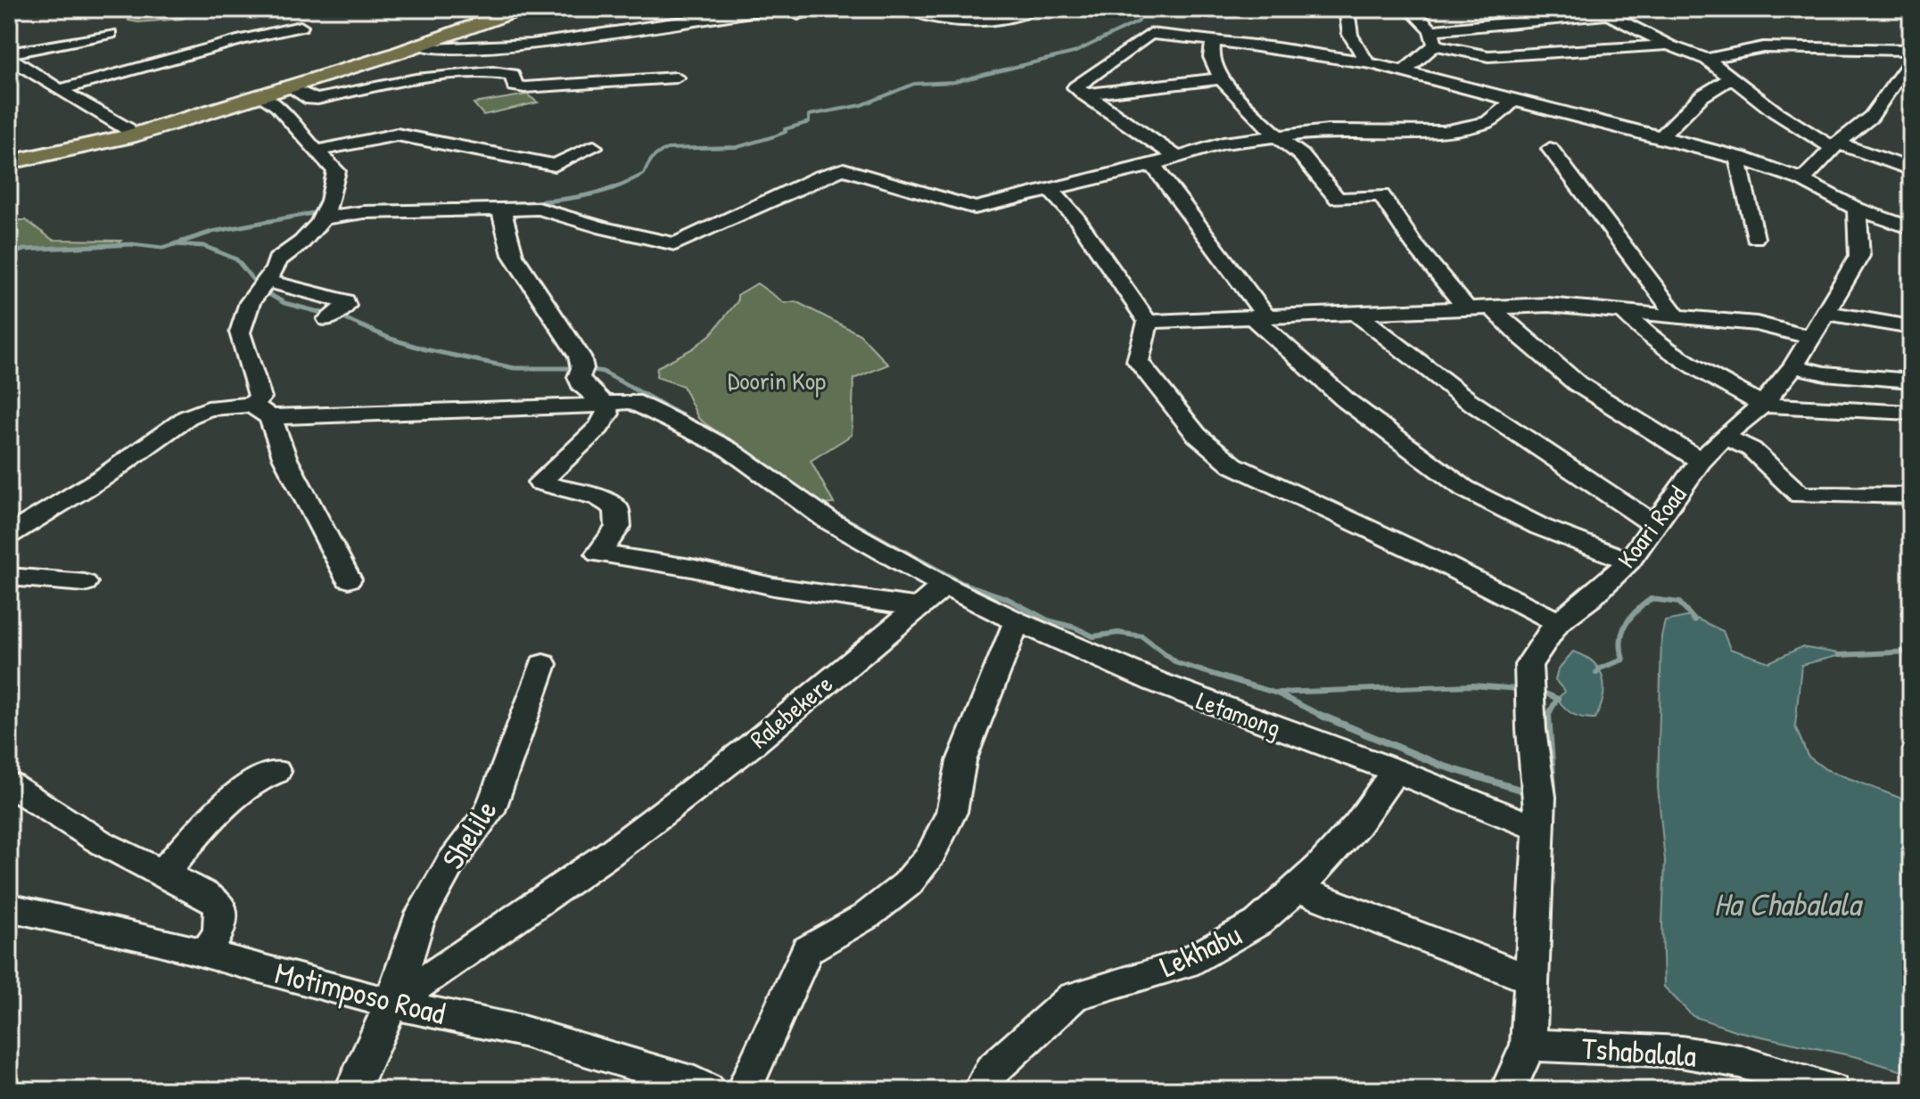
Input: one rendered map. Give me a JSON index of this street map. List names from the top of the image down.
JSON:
{
  "streets": {
    "street": [
      "Koari Road",
      "Ralebekere",
      "Letamong",
      "Shelile",
      "Lekhabu",
      "Motimposo Road",
      "Tshabalala"
    ]
  },
  "crossings": [
    ["Koari Road", "Letamong"],
    ["Koari Road", "Tshabalala"],
    ["Ralebekere", "Letamong"],
    ["Ralebekere", "Shelile"],
    ["Ralebekere", "Motimposo Road"],
    ["Letamong", "Lekhabu"],
    ["Shelile", "Motimposo Road"]
  ],
  "water": ["Ha Chabalala"],
  "parks": ["Doorin Kop"]
}
